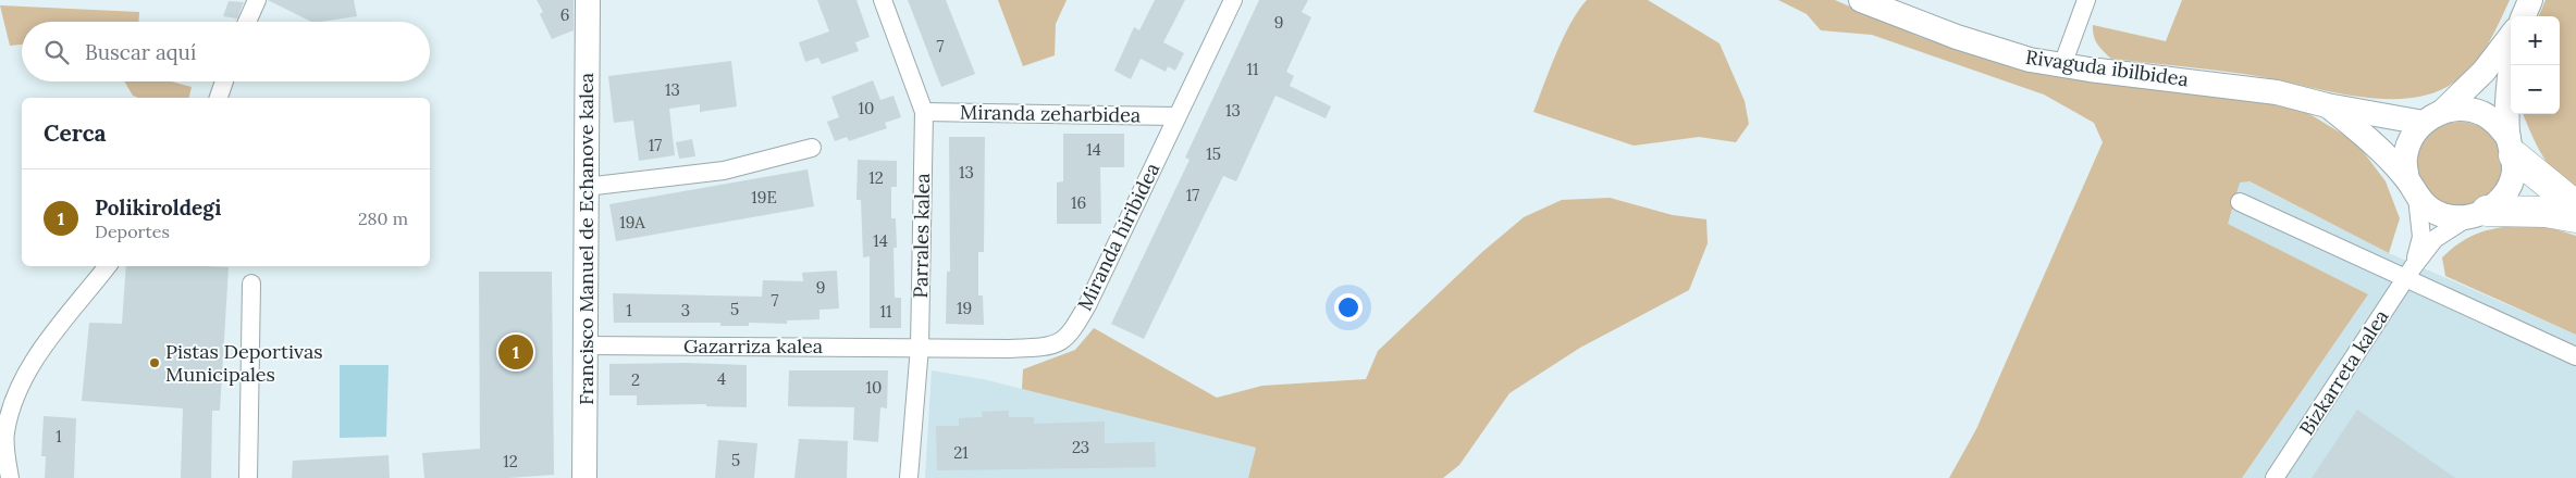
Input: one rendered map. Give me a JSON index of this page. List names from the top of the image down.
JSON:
{
  "streets": {
    "street": [
      "Rivaguda ibilbidea",
      "Miranda zeharbidea",
      "Parrales kalea",
      "Miranda hiribidea",
      "Francisco Manuel de Echanove kalea",
      "Gazarriza kalea",
      "Bizkarreta kalea"
    ]
  },
  "crossings": [
    ["Rivaguda ibilbidea", "Bizkarreta kalea"],
    ["Miranda zeharbidea", "Parrales kalea"],
    ["Miranda zeharbidea", "Miranda hiribidea"],
    ["Parrales kalea", "Miranda hiribidea"],
    ["Parrales kalea", "Gazarriza kalea"],
    ["Miranda hiribidea", "Gazarriza kalea"],
    ["Francisco Manuel de Echanove kalea", "Gazarriza kalea"]
  ],
  "places": ["Pistas Deportivas Municipales"],
  "house_numbers": [
    "6",
    "9",
    "7",
    "11",
    "13",
    "10",
    "13",
    "17",
    "14",
    "15",
    "13",
    "12",
    "17",
    "19E",
    "16",
    "19A",
    "14",
    "9",
    "7",
    "19",
    "5",
    "1",
    "3",
    "11",
    "4",
    "2",
    "10",
    "1",
    "23",
    "21",
    "5",
    "12"
  ],
  "page": {
    "map_buttons": ["+", "−"],
    "search": "Buscar aquí",
    "heading": "Cerca",
    "list": [
      {
        "mark": "1",
        "name": "Polikiroldegi",
        "note": "Deportes",
        "value": "280 m"
      }
    ],
    "pins": "1"
  }
}
